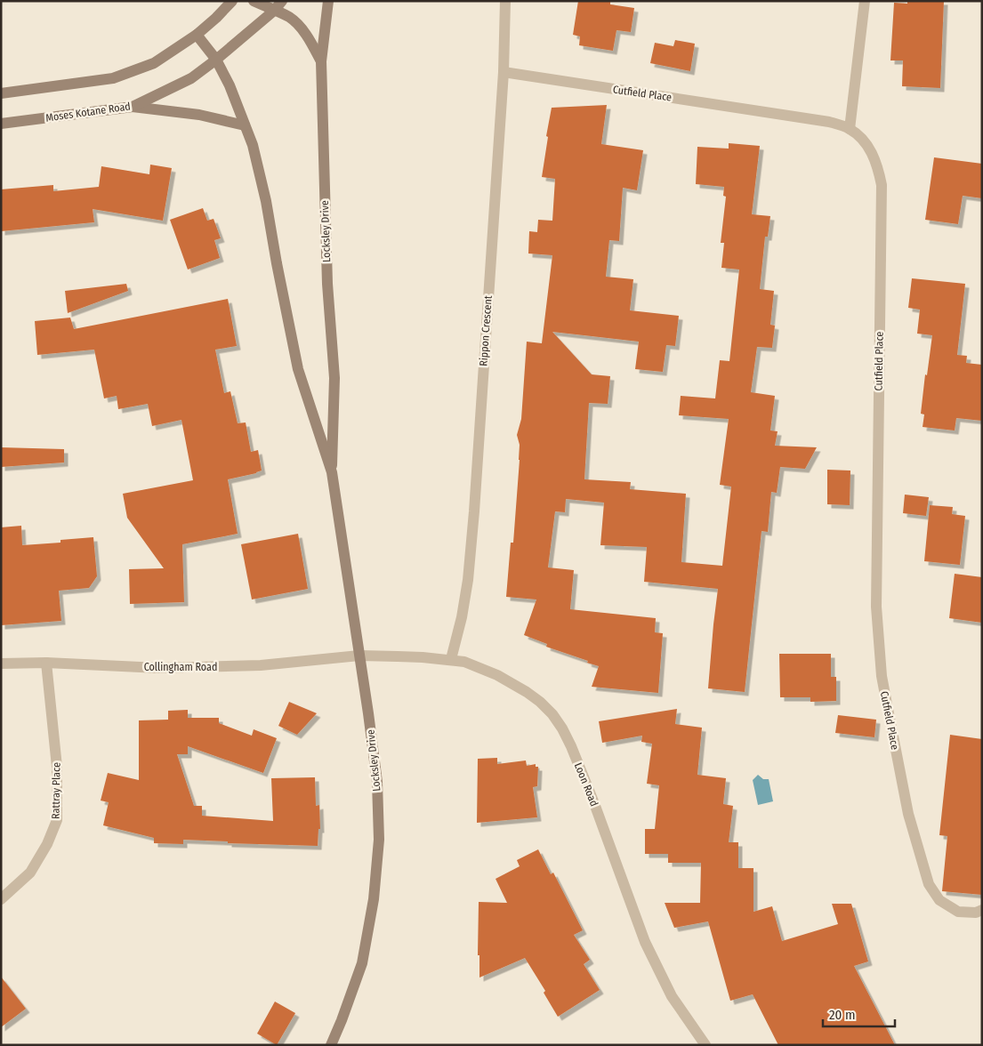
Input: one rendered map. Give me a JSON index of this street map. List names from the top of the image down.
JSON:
{
  "streets": {
    "street": [
      "Cutfield Place",
      "Moses Kotane Road",
      "Locksley Drive",
      "Rippon Crescent",
      "Collingham Road",
      "Loon Road",
      "Rattray Place"
    ]
  },
  "crossings": [
    ["Cutfield Place", "Rippon Crescent"],
    ["Moses Kotane Road", "Locksley Drive"],
    ["Locksley Drive", "Collingham Road"],
    ["Locksley Drive", "Loon Road"],
    ["Rippon Crescent", "Loon Road"],
    ["Collingham Road", "Loon Road"],
    ["Collingham Road", "Rattray Place"]
  ],
  "scale_bar": "20 m"
}
